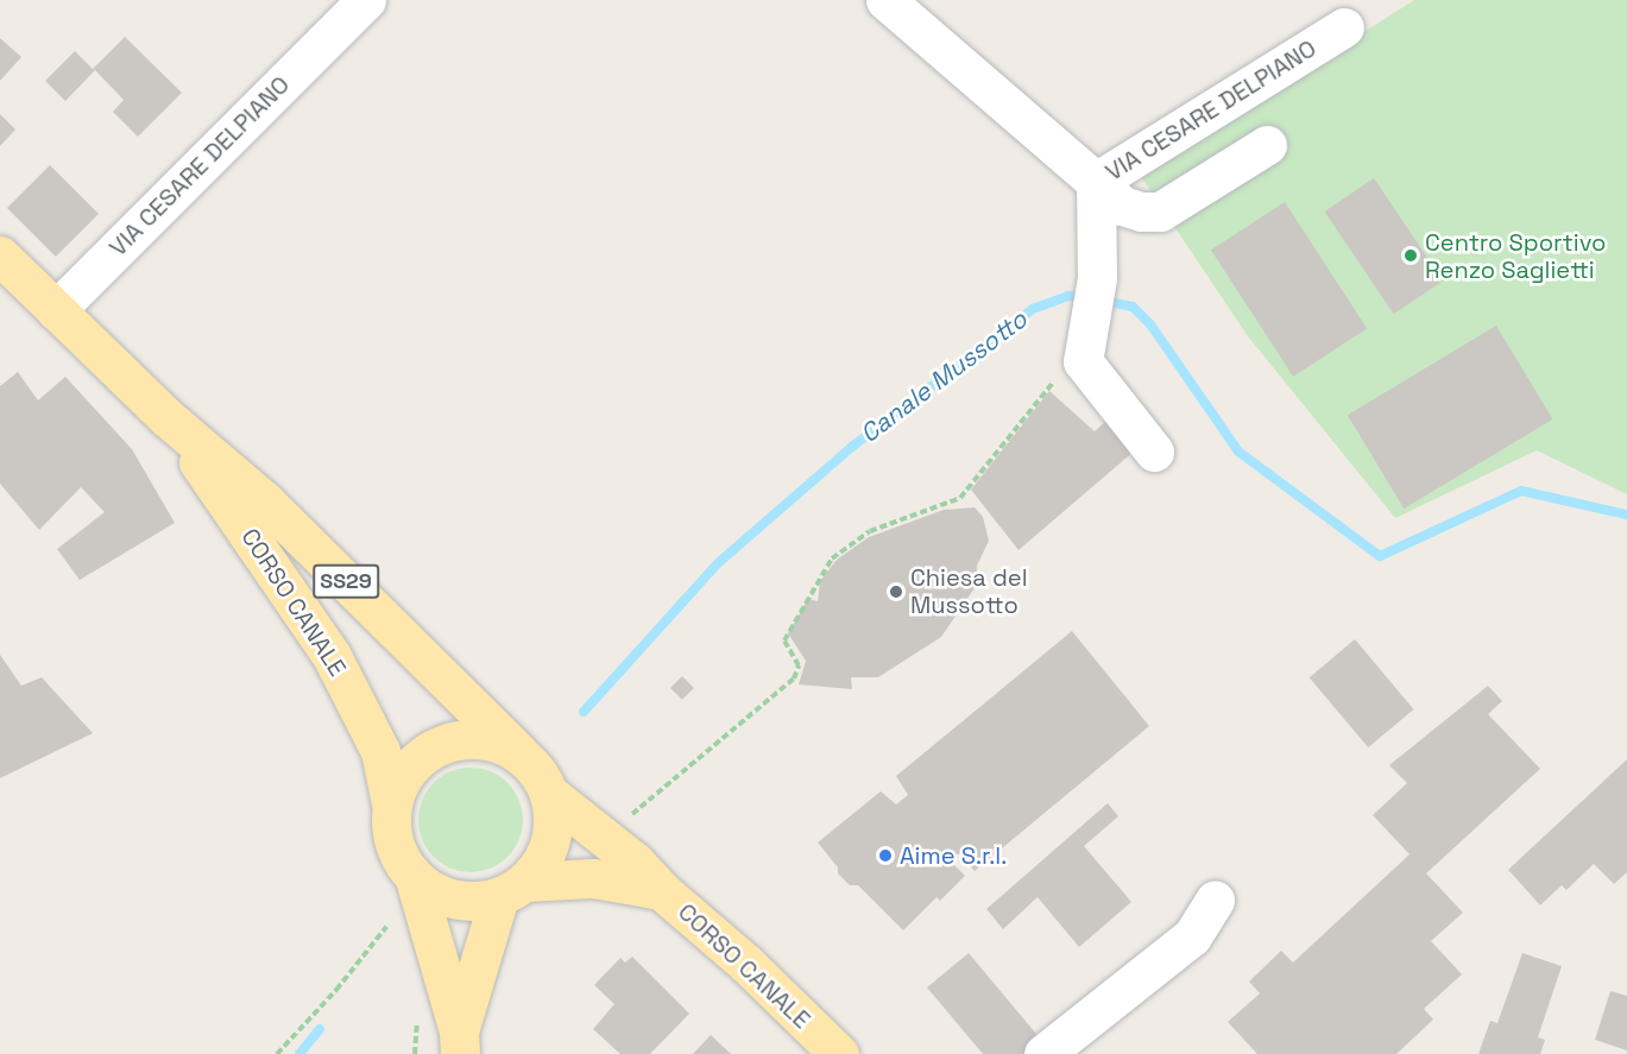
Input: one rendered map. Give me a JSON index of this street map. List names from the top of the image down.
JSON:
{
  "streets": {
    "main road": ["SS29", "CORSO CANALE"],
    "street": ["VIA CESARE DELPIANO"]
  },
  "crossings": [
    ["VIA CESARE DELPIANO", "CORSO CANALE"]
  ],
  "water": ["Canale Mussotto"],
  "places": ["Centro Sportivo Renzo Saglietti", "Chiesa del Mussotto", "Aime S.r.l."]
}
